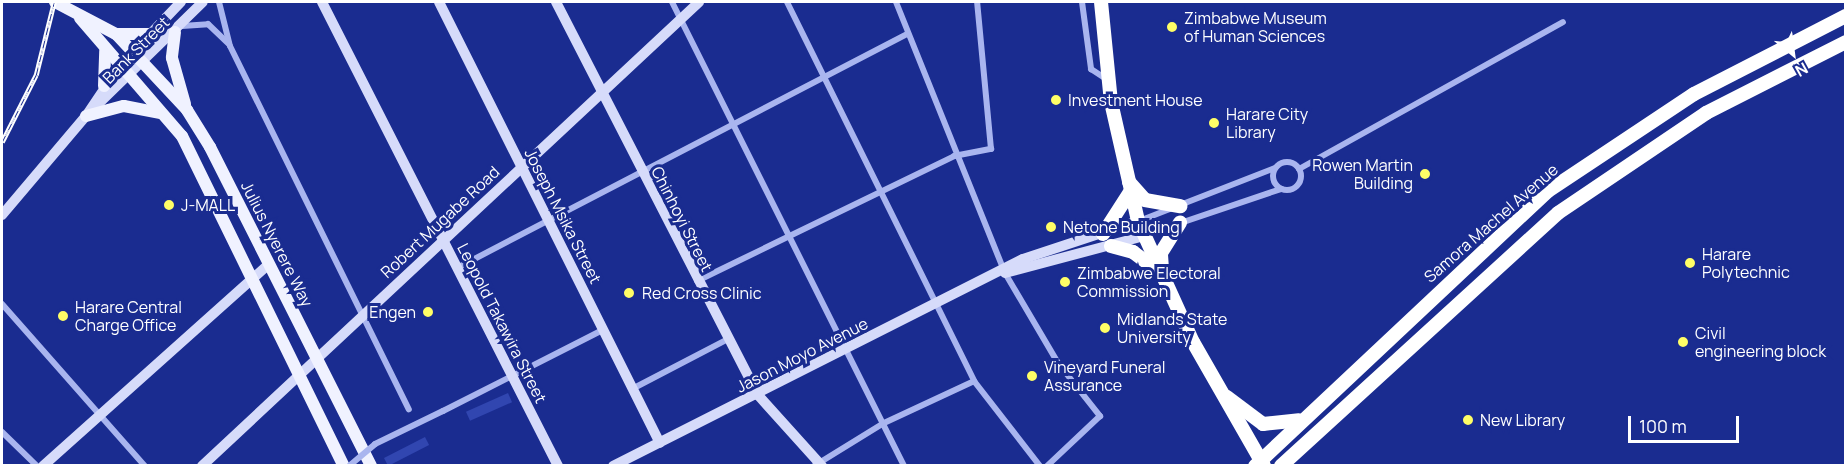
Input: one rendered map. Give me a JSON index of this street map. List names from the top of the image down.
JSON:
{
  "streets": {
    "highway": ["Samora Machel Avenue"],
    "main road": ["Julius Nyerere Way"],
    "street": [
      "Bank Street",
      "Joseph Msika Street",
      "Chinhoyi Street",
      "Robert Mugabe Road",
      "Leopold Takawira Street",
      "Jason Moyo Avenue"
    ]
  },
  "crossings": [
    ["Bank Street", "Julius Nyerere Way"],
    ["Joseph Msika Street", "Robert Mugabe Road"],
    ["Joseph Msika Street", "Jason Moyo Avenue"],
    ["Chinhoyi Street", "Robert Mugabe Road"],
    ["Chinhoyi Street", "Jason Moyo Avenue"],
    ["Robert Mugabe Road", "Julius Nyerere Way"],
    ["Robert Mugabe Road", "Leopold Takawira Street"]
  ],
  "places": [
    "Zimbabwe Museum of Human Sciences",
    "Investment House",
    "Harare City Library",
    "Rowen Martin Building",
    "J-MALL",
    "Netone Building",
    "Harare Polytechnic",
    "Zimbabwe Electoral Commission",
    "Red Cross Clinic",
    "Engen",
    "Harare Central Charge Office",
    "Midlands State University",
    "Civil engineering block",
    "Vineyard Funeral Assurance",
    "New Library"
  ],
  "scale_bar": "100 m",
  "north": "bottom right"
}
